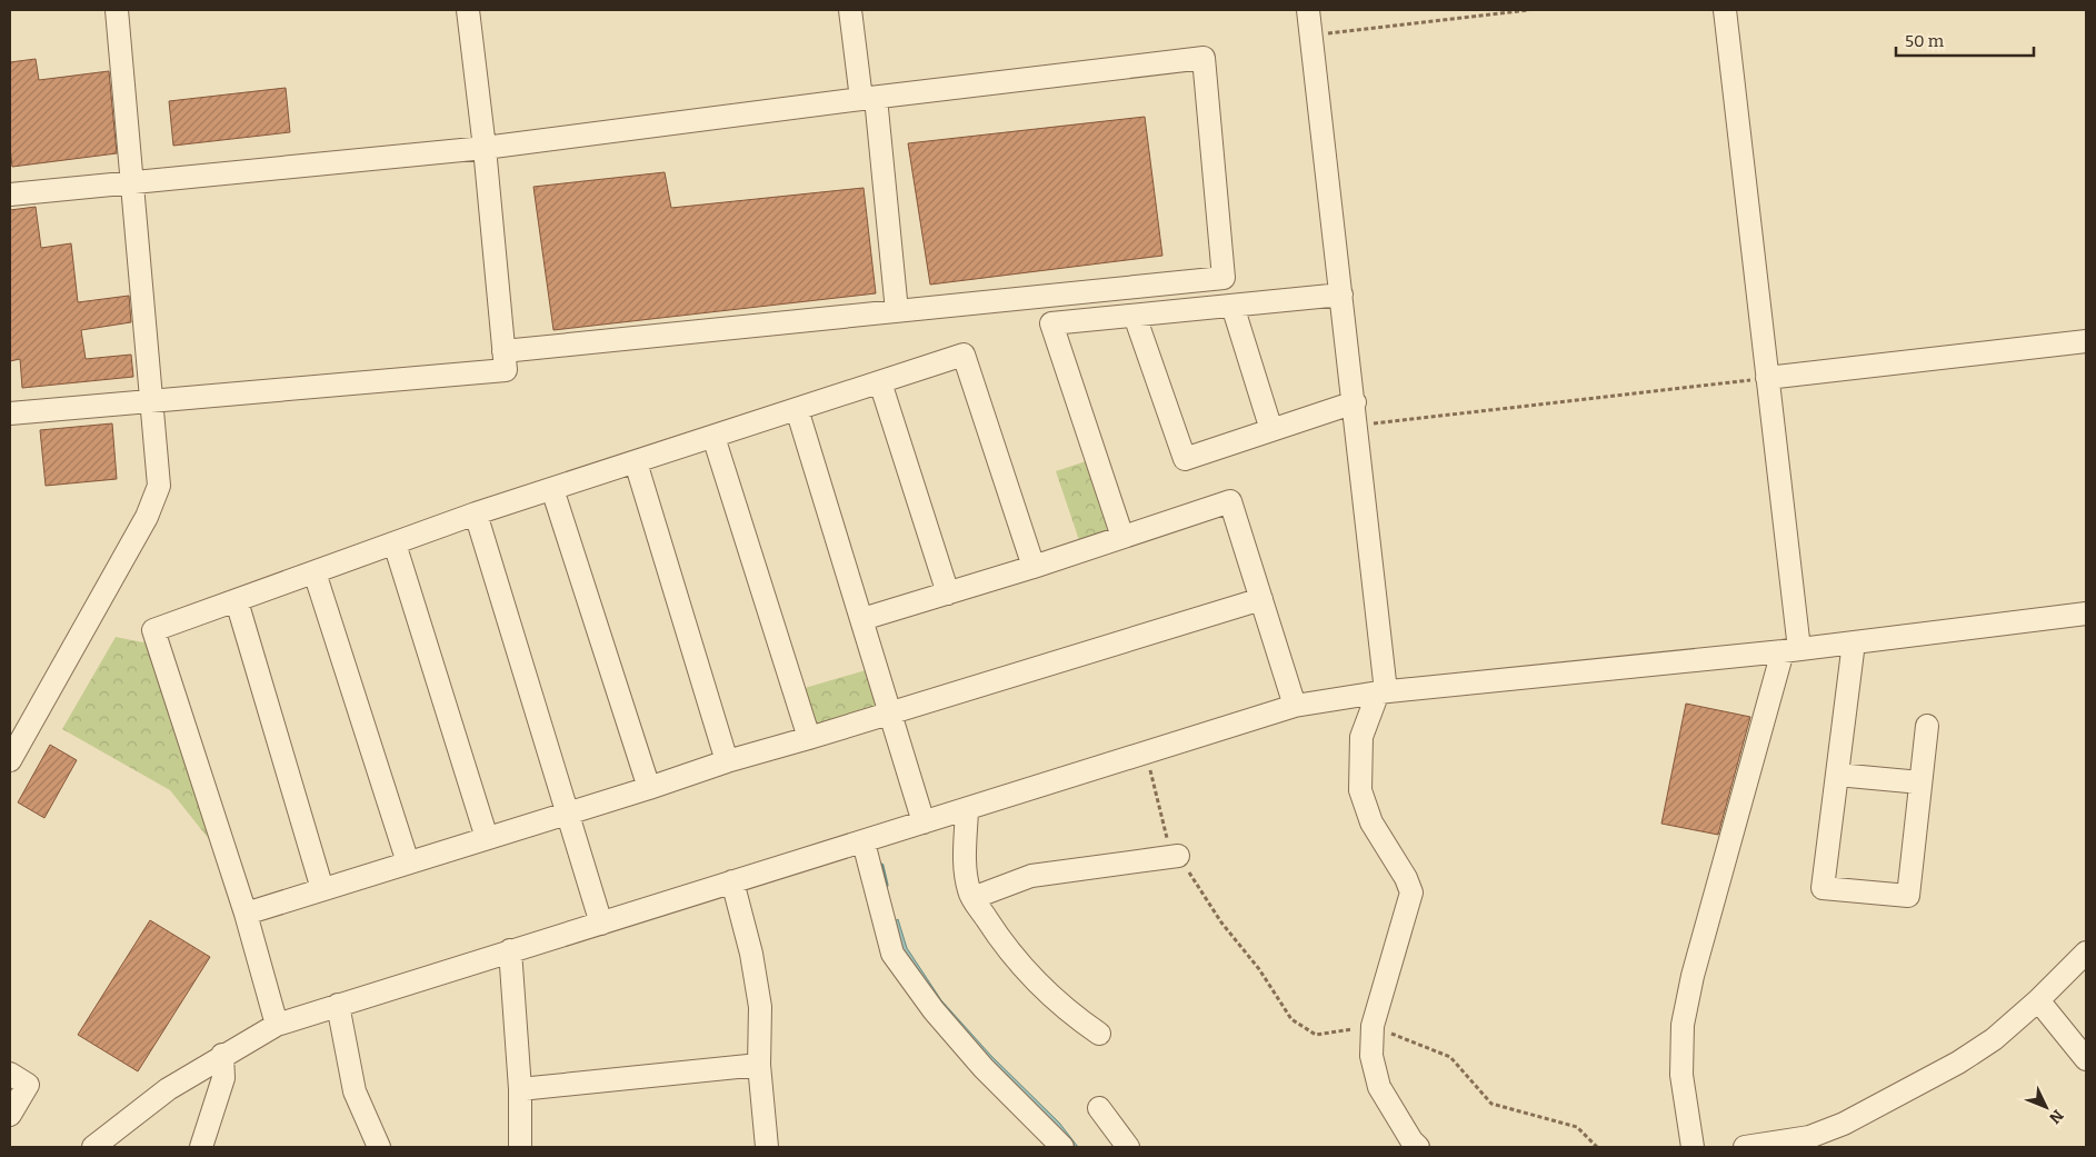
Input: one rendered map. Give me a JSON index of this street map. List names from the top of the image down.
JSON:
{
  "scale_bar": "50 m",
  "north": "bottom right"
}
